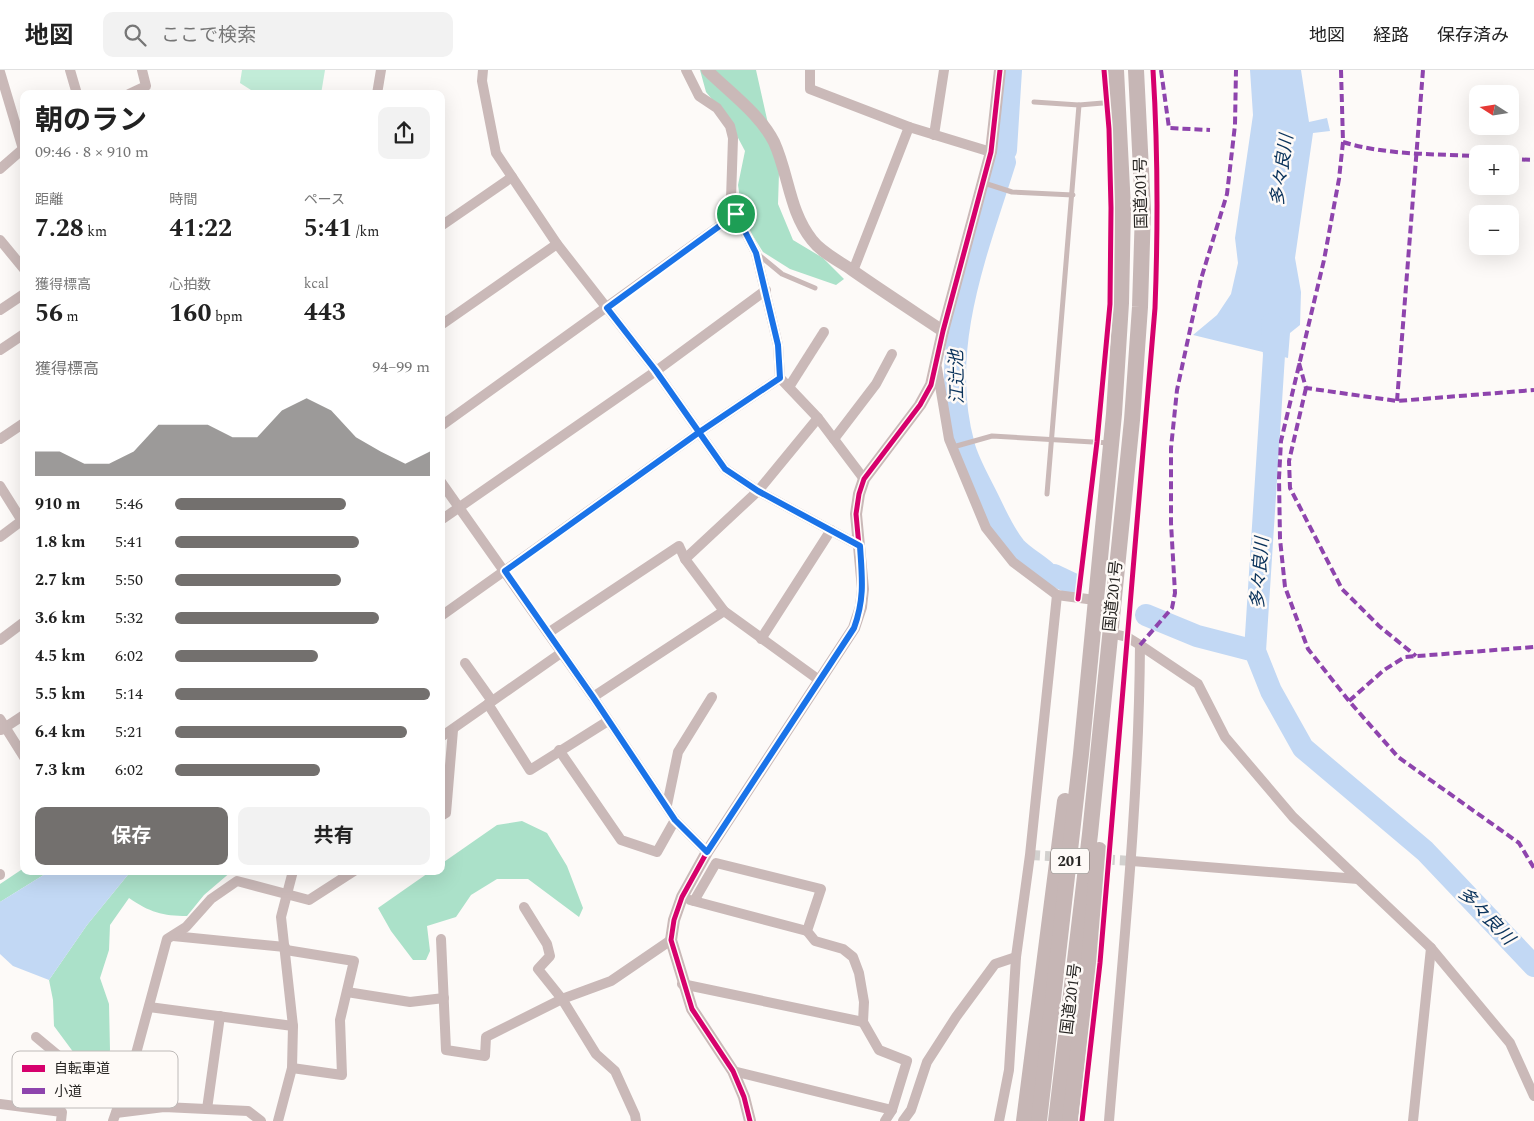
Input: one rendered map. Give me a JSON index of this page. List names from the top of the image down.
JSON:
{
  "streets": {
    "highway": ["国道201号", "201"]
  },
  "crossings": [
    ["国道201号", "201"]
  ],
  "water": ["多々良川", "江辻池"],
  "legend": ["自転車道", "小道"],
  "north": "left",
  "page": {
    "header": "地図",
    "search": "ここで検索",
    "nav": ["地図", "経路", "保存済み"],
    "map_buttons": ["+", "−"],
    "heading": ["朝のラン", "09:46 · 8 × 910 m"],
    "stats": [
      ["距離", "7.28 km"],
      ["時間", "41:22"],
      ["ペース", "5:41 /km"],
      ["獲得標高", "56 m"],
      ["心拍数", "160 bpm"],
      ["kcal", "443"]
    ],
    "chart": ["獲得標高", "94–99 m"],
    "list": [
      {
        "name": "910 m",
        "note": "5:46"
      },
      {
        "name": "1.8 km",
        "note": "5:41"
      },
      {
        "name": "2.7 km",
        "note": "5:50"
      },
      {
        "name": "3.6 km",
        "note": "5:32"
      },
      {
        "name": "4.5 km",
        "note": "6:02"
      },
      {
        "name": "5.5 km",
        "note": "5:14"
      },
      {
        "name": "6.4 km",
        "note": "5:21"
      },
      {
        "name": "7.3 km",
        "note": "6:02"
      }
    ],
    "buttons": ["保存", "共有"]
  }
}
